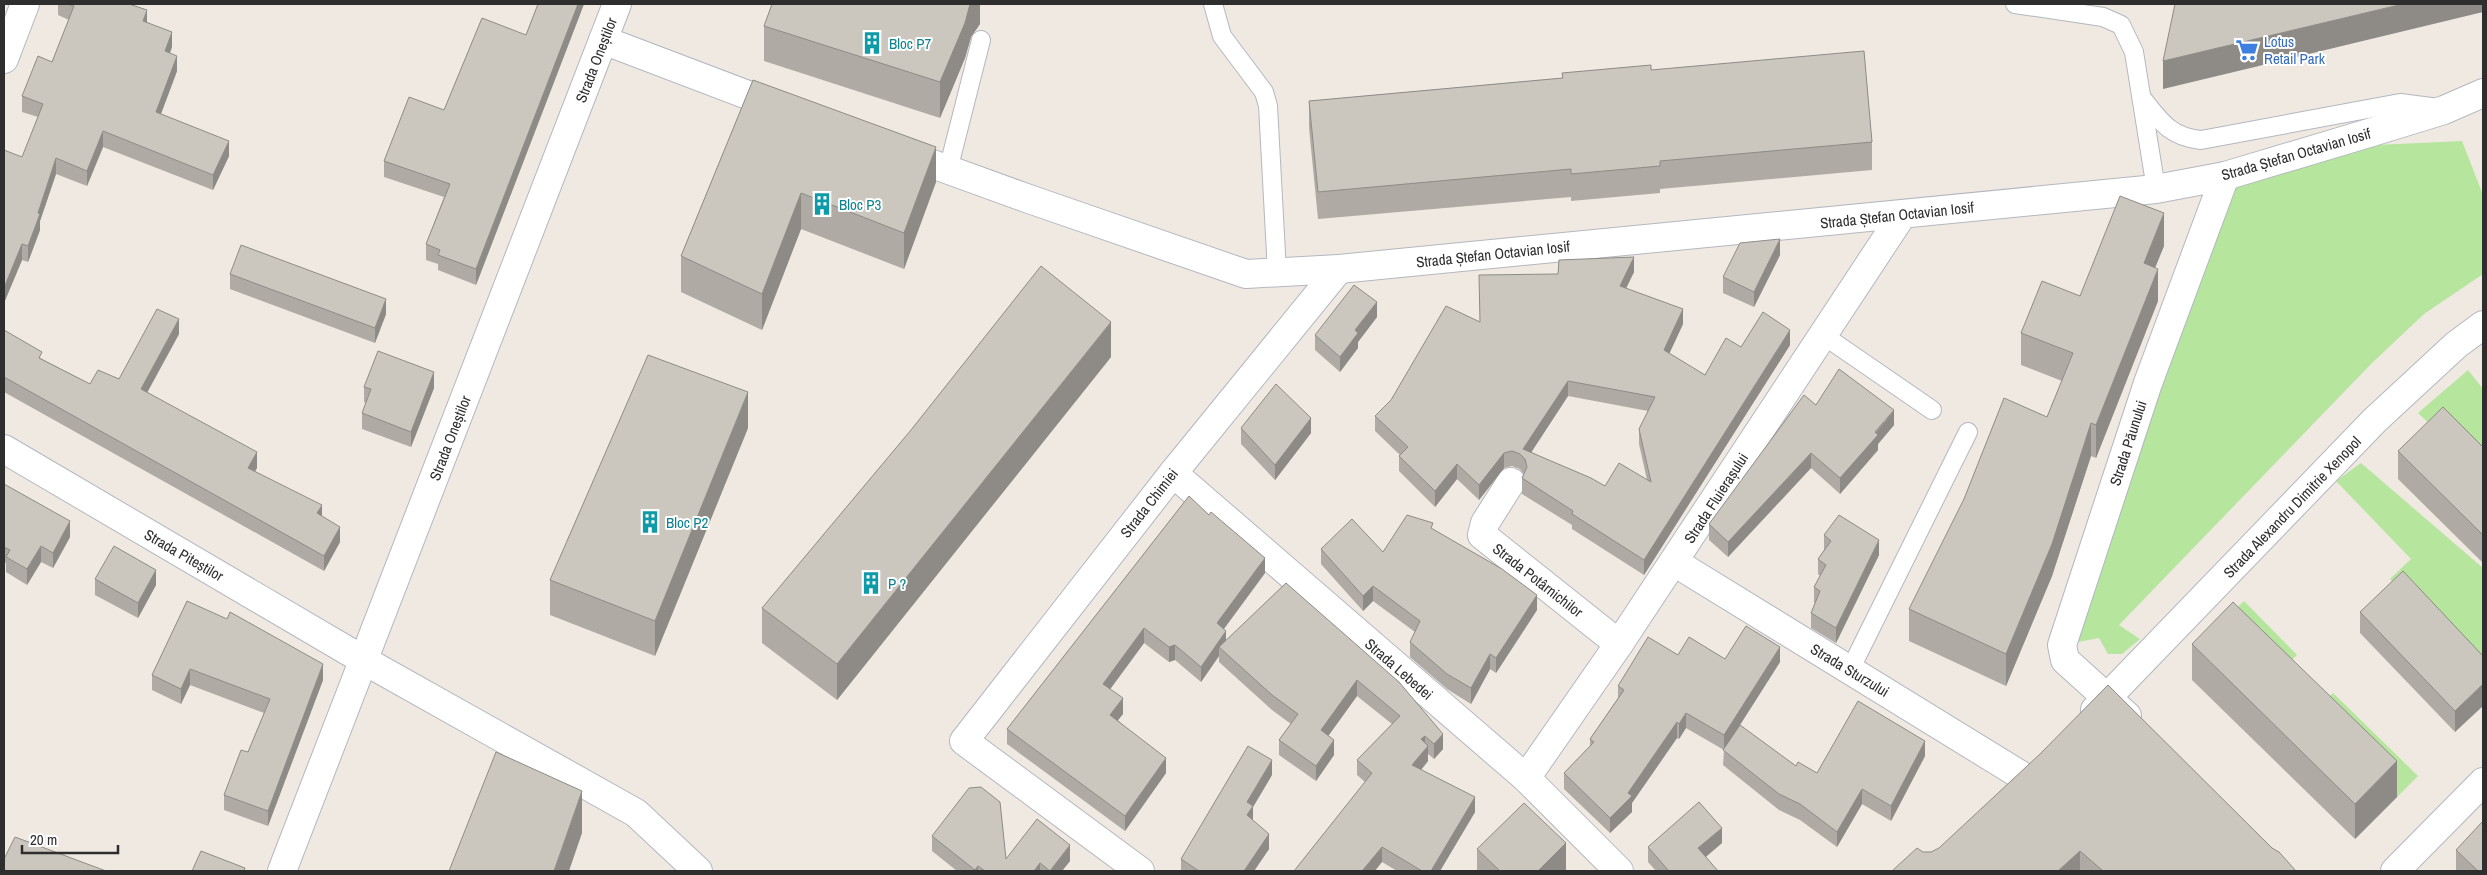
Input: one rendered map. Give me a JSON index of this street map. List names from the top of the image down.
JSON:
{
  "streets": {
    "street": [
      "Strada Oneștilor",
      "Strada Ștefan Octavian Iosif",
      "Strada Păunului",
      "Strada Fluierașului",
      "Strada Chimiei",
      "Strada Alexandru Dimitrie Xenopol",
      "Strada Piteștilor",
      "Strada Potârnichilor",
      "Strada Lebedei",
      "Strada Sturzului"
    ]
  },
  "crossings": [
    ["Strada Oneștilor", "Strada Piteștilor"],
    ["Strada Ștefan Octavian Iosif", "Strada Păunului"],
    ["Strada Ștefan Octavian Iosif", "Strada Fluierașului"],
    ["Strada Ștefan Octavian Iosif", "Strada Chimiei"],
    ["Strada Păunului", "Strada Alexandru Dimitrie Xenopol"],
    ["Strada Fluierașului", "Strada Potârnichilor"],
    ["Strada Fluierașului", "Strada Lebedei"],
    ["Strada Fluierașului", "Strada Sturzului"],
    ["Strada Chimiei", "Strada Lebedei"]
  ],
  "places": {
    "building": [
      "Bloc P7",
      "Bloc P3",
      "Bloc P2",
      "P ?"
    ],
    "supermarket": ["Lotus Retail Park"]
  },
  "scale_bar": "20 m"
}
